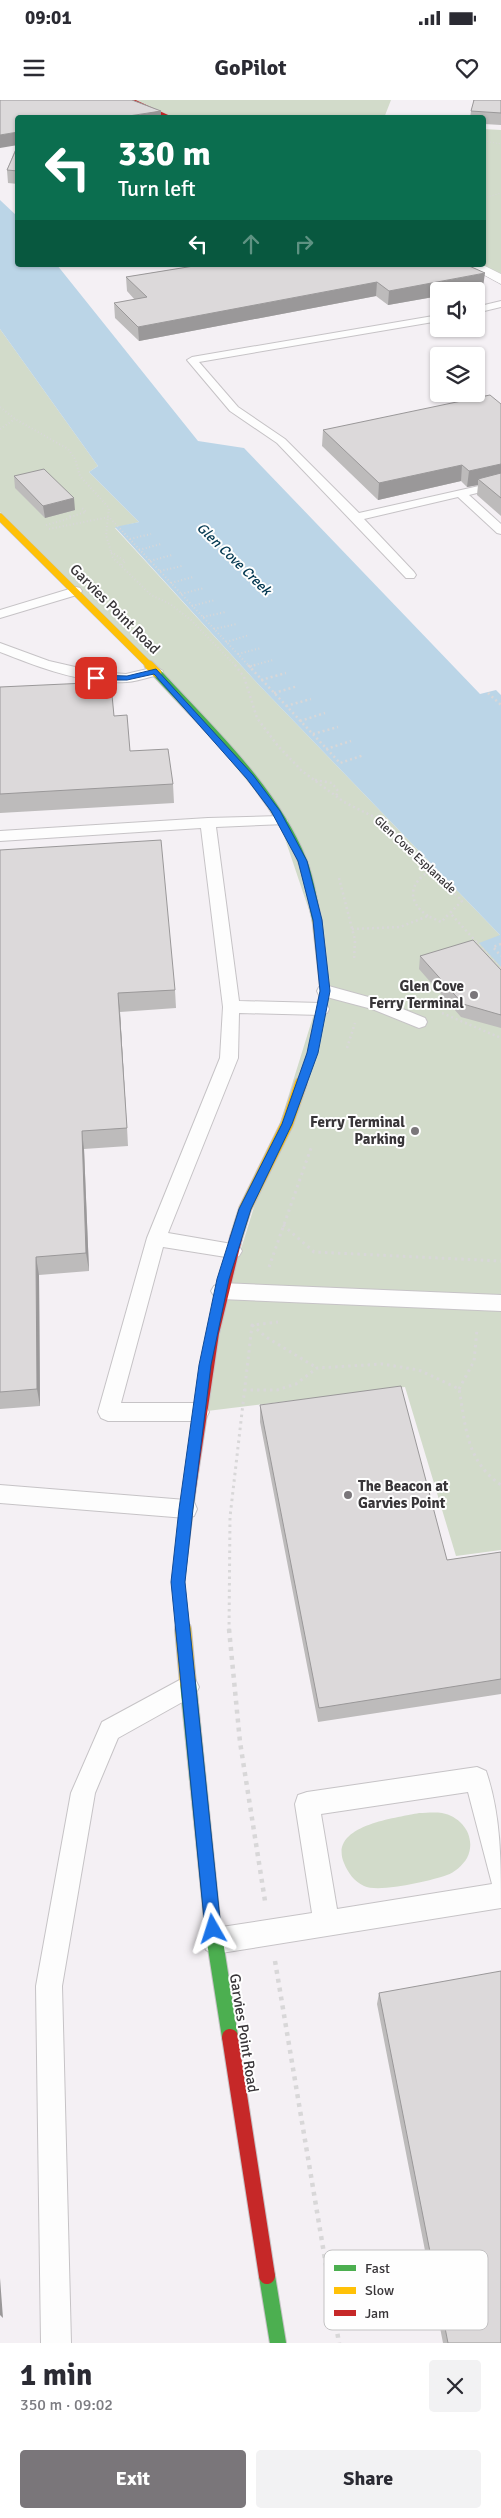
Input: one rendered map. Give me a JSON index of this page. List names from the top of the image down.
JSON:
{
  "streets": {
    "street": ["Garvies Point Road"],
    "path": ["Glen Cove Esplanade"]
  },
  "water": ["Glen Cove Creek"],
  "places": ["Glen Cove Ferry Terminal", "Ferry Terminal Parking", "The Beacon at Garvies Point"],
  "legend": ["Fast", "Slow", "Jam"],
  "page": {
    "status": "09:01",
    "header": "GoPilot",
    "turn": ["330 m", "Turn left"],
    "heading": ["1 min", "350 m · 09:02"],
    "buttons": ["Exit", "Share"]
  }
}
